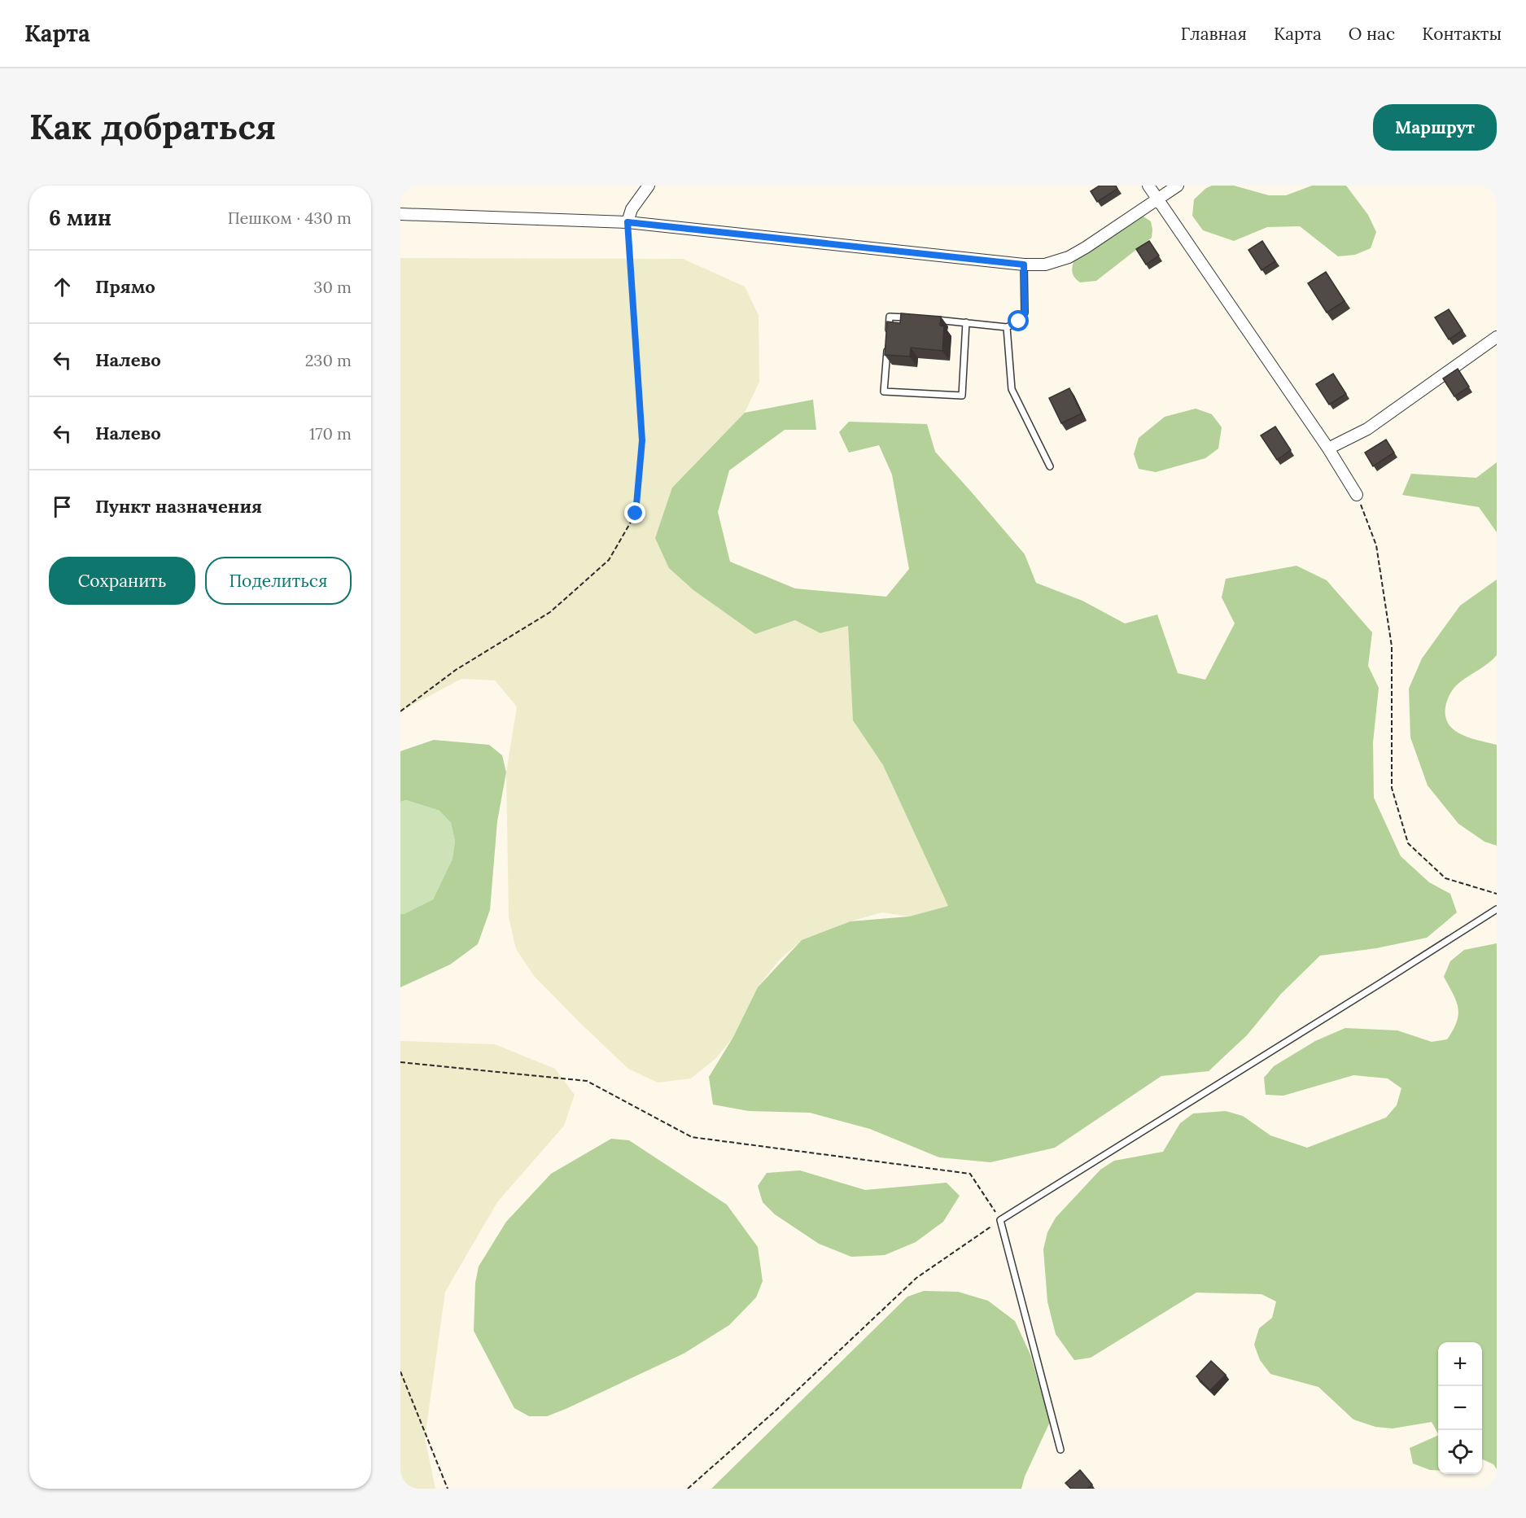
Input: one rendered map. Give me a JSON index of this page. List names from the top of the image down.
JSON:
{
  "page": {
    "header": "Карта",
    "nav": [
      "Главная",
      "Карта",
      "О нас",
      "Контакты"
    ],
    "buttons": [
      "Маршрут",
      ["Сохранить", "Поделиться"]
    ],
    "title": "Как добраться",
    "heading": ["6 мин", "Пешком · 430 m"],
    "list": [
      ["Прямо", "30 m"],
      ["Налево", "230 m"],
      ["Налево", "170 m"],
      "Пункт назначения"
    ],
    "map_buttons": ["+", "−"]
  }
}
